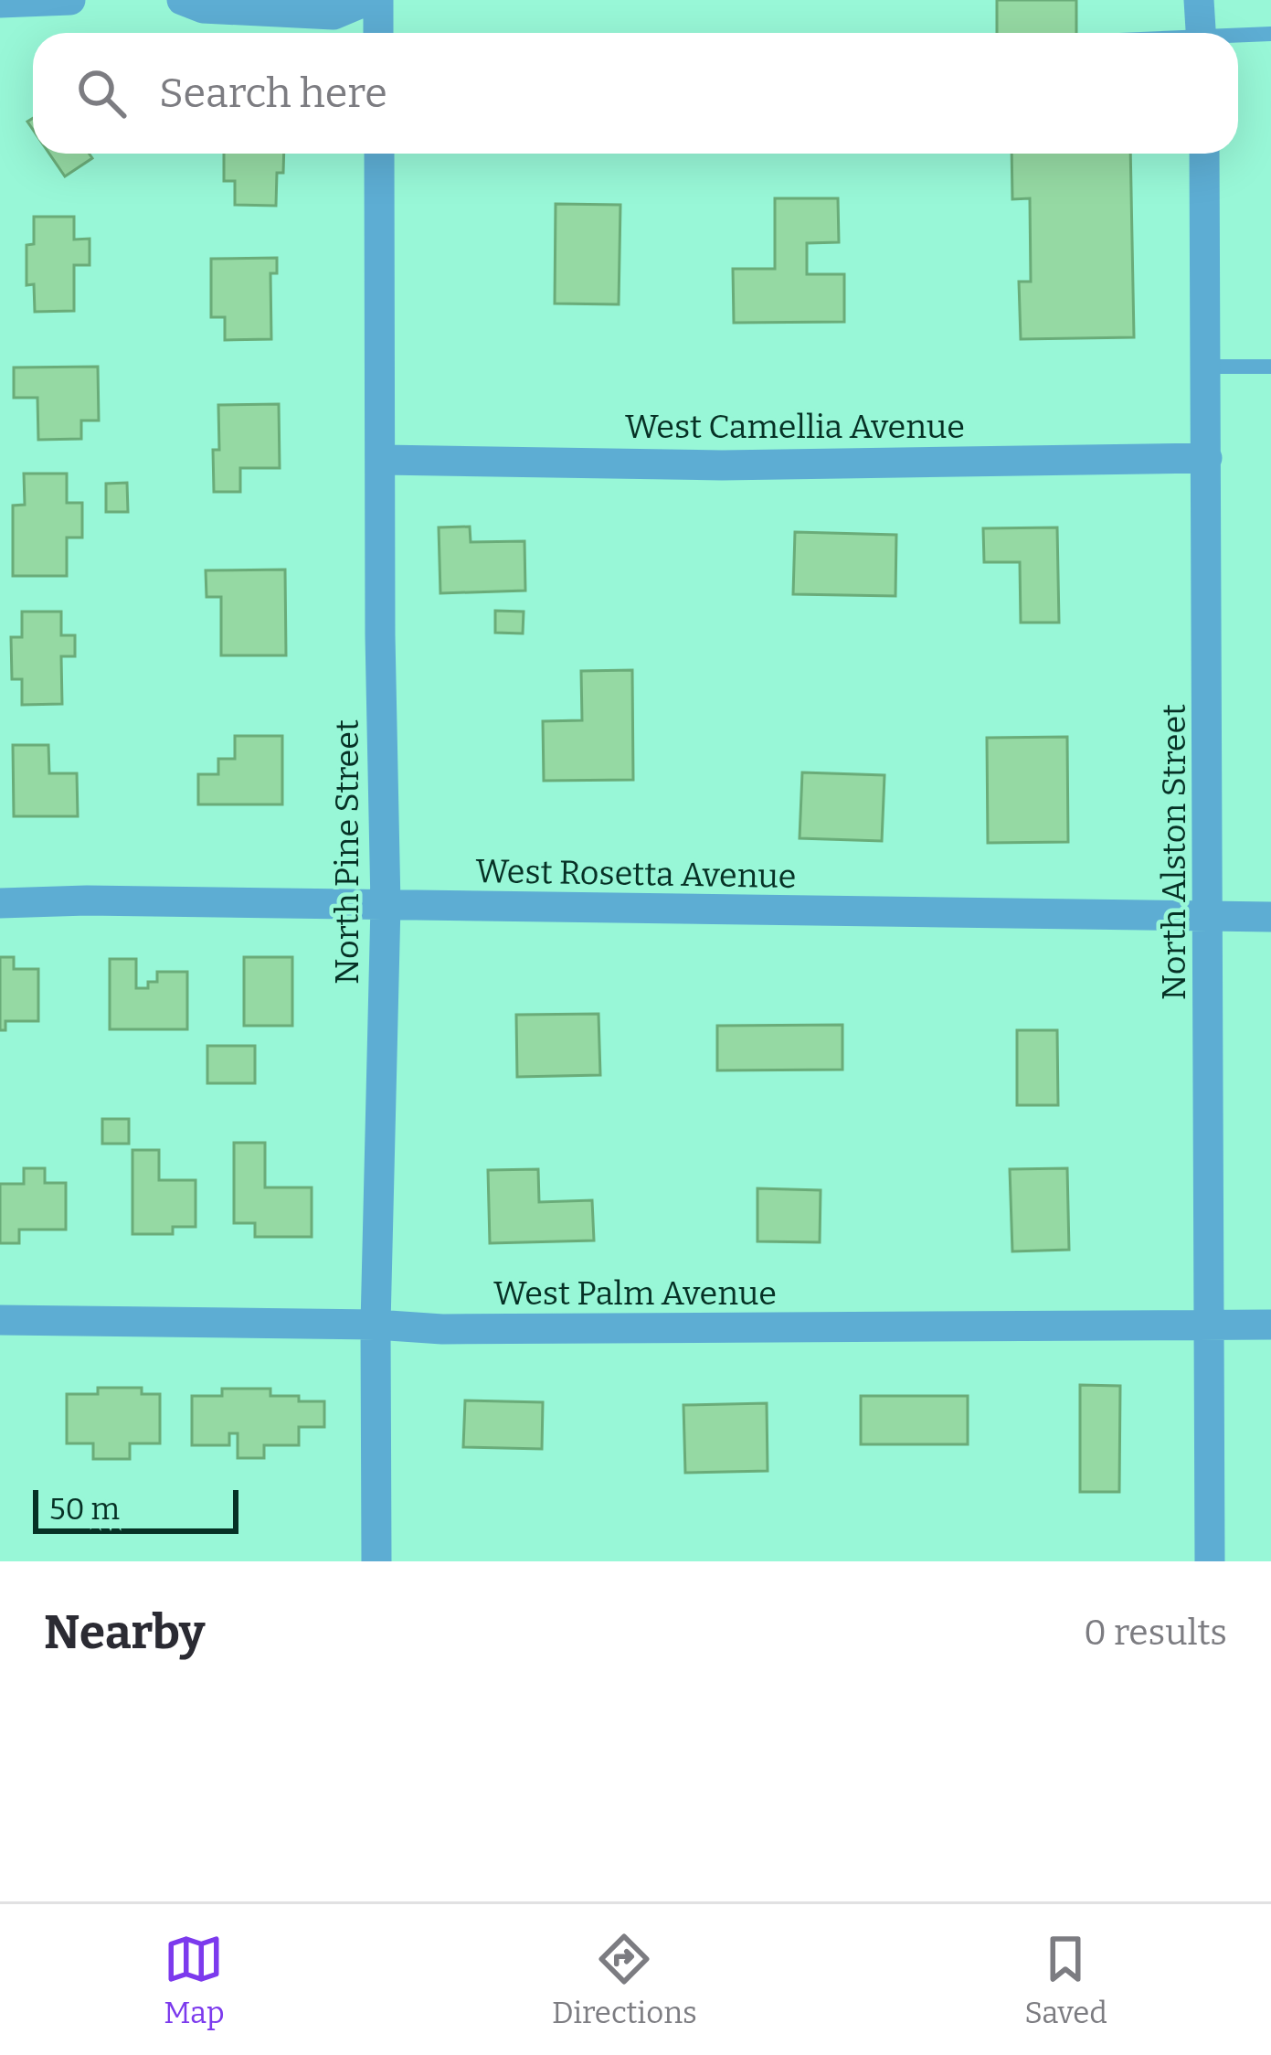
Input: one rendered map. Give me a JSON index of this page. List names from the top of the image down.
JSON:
{
  "streets": {
    "street": [
      "West Camellia Avenue",
      "North Pine Street",
      "North Alston Street",
      "West Rosetta Avenue",
      "West Palm Avenue"
    ]
  },
  "crossings": [
    ["West Camellia Avenue", "North Pine Street"],
    ["West Camellia Avenue", "North Alston Street"],
    ["North Pine Street", "West Rosetta Avenue"],
    ["North Pine Street", "West Palm Avenue"],
    ["North Alston Street", "West Rosetta Avenue"],
    ["North Alston Street", "West Palm Avenue"]
  ],
  "scale_bar": "50 m",
  "page": {
    "search": "Search here",
    "scale": "50 m",
    "heading": ["Nearby", "0 results"],
    "nav": ["Map", "Directions", "Saved"]
  }
}
